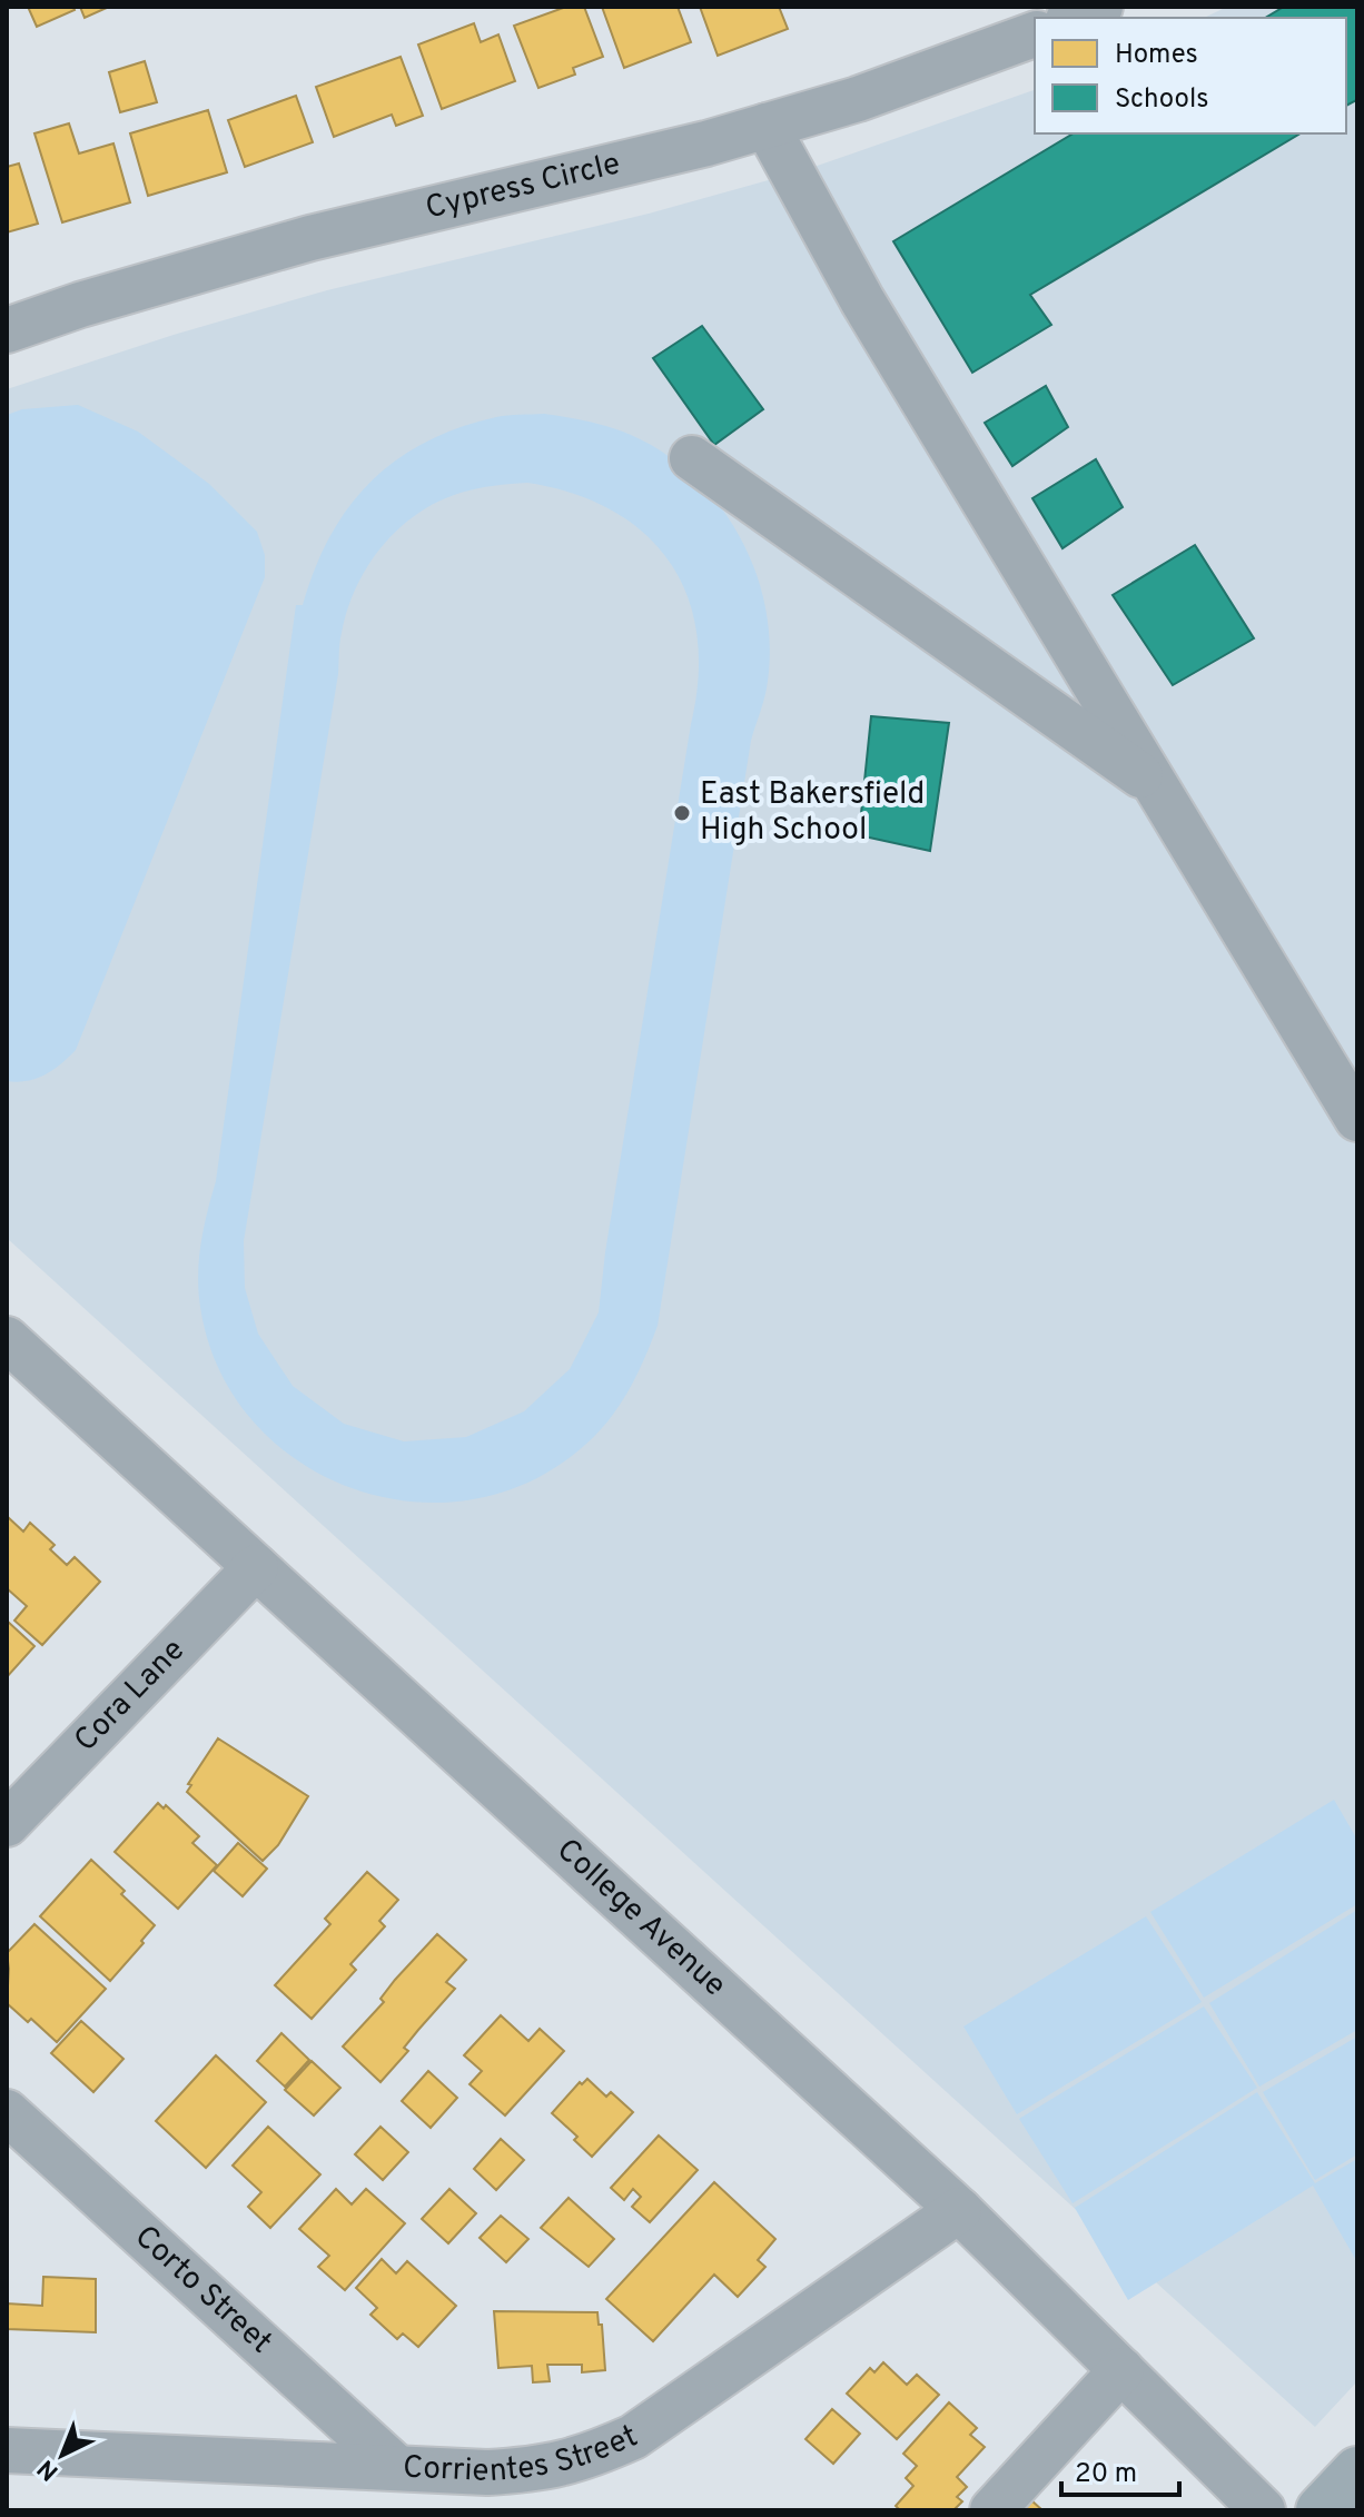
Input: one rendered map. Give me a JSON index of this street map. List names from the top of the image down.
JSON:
{
  "streets": {
    "street": [
      "Cypress Circle",
      "Cora Lane",
      "College Avenue",
      "Corto Street",
      "Corrientes Street"
    ]
  },
  "crossings": [
    ["Cora Lane", "College Avenue"],
    ["College Avenue", "Corrientes Street"],
    ["Corto Street", "Corrientes Street"]
  ],
  "places": ["East Bakersfield High School"],
  "legend": ["Homes", "Schools"],
  "scale_bar": "20 m",
  "north": "bottom left"
}
